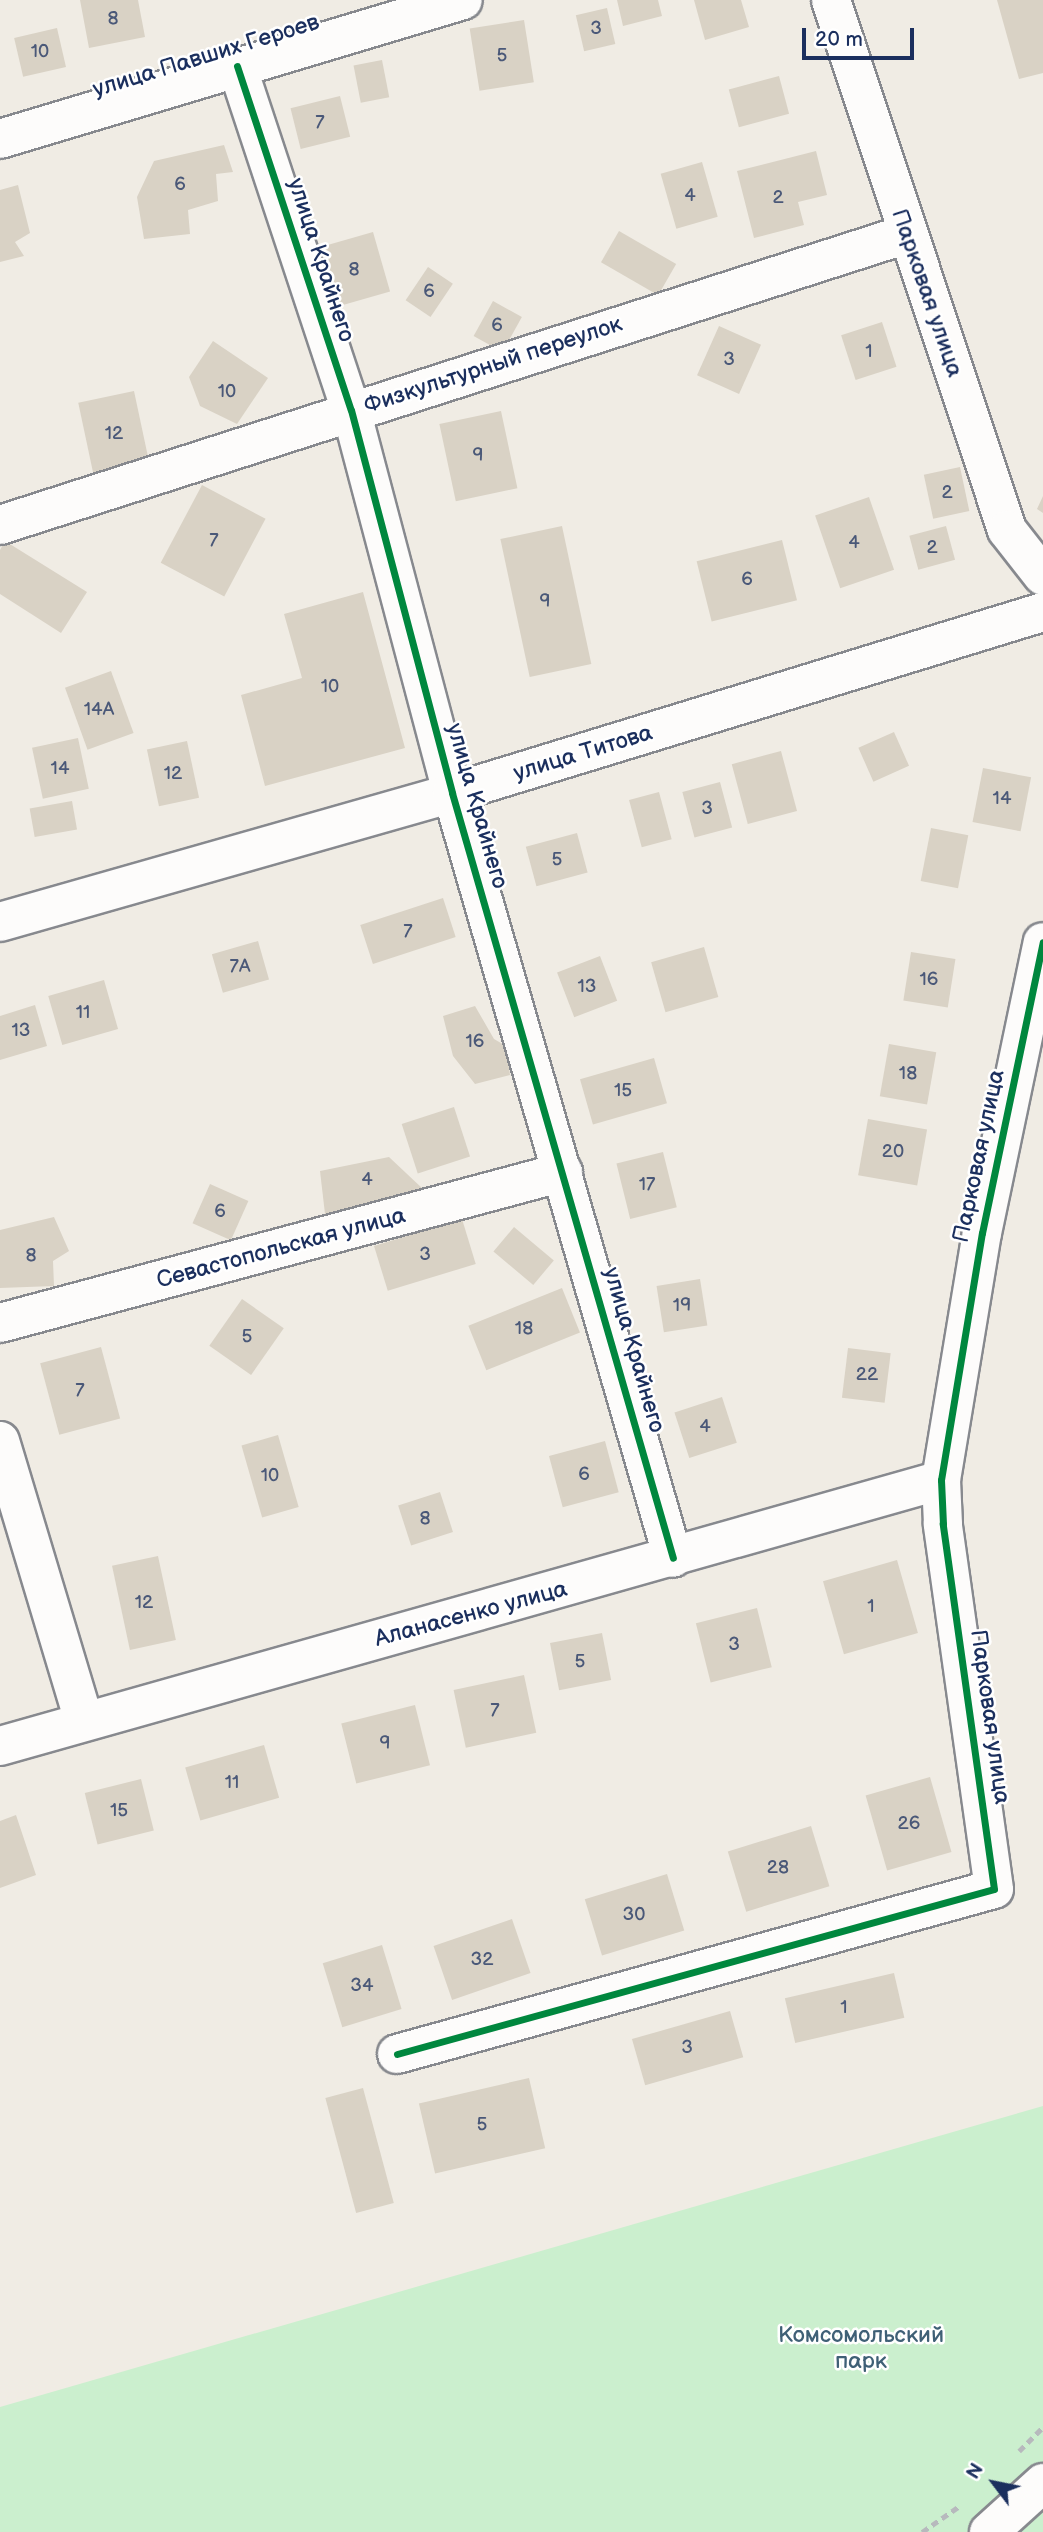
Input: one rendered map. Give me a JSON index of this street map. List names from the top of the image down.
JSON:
{
  "streets": {
    "street": [
      "улица Павших Героев",
      "улица Крайнего",
      "Парковая улица",
      "Физкультурный переулок",
      "улица Титова",
      "Севастопольская улица",
      "Аланасенко улица"
    ]
  },
  "crossings": [
    ["улица Павших Героев", "улица Крайнего"],
    ["улица Крайнего", "Физкультурный переулок"],
    ["улица Крайнего", "улица Титова"],
    ["улица Крайнего", "Севастопольская улица"],
    ["улица Крайнего", "Аланасенко улица"],
    ["Парковая улица", "Физкультурный переулок"],
    ["Парковая улица", "Аланасенко улица"]
  ],
  "parks": ["Комсомольский парк"],
  "house_numbers": [
    "8",
    "3",
    "10",
    "5",
    "7",
    "6",
    "4",
    "2",
    "8",
    "6",
    "6",
    "1",
    "3",
    "10",
    "12",
    "9",
    "2",
    "7",
    "4",
    "2",
    "6",
    "9",
    "10",
    "14А",
    "14",
    "12",
    "14",
    "3",
    "5",
    "7",
    "7А",
    "16",
    "13",
    "11",
    "13",
    "16",
    "18",
    "15",
    "20",
    "4",
    "17",
    "6",
    "3",
    "8",
    "19",
    "18",
    "5",
    "22",
    "7",
    "4",
    "6",
    "10",
    "8",
    "12",
    "1",
    "3",
    "5",
    "7",
    "9",
    "11",
    "15",
    "26",
    "28",
    "30",
    "32",
    "34",
    "1",
    "3",
    "5"
  ],
  "scale_bar": "20 m",
  "north": "top left"
}
